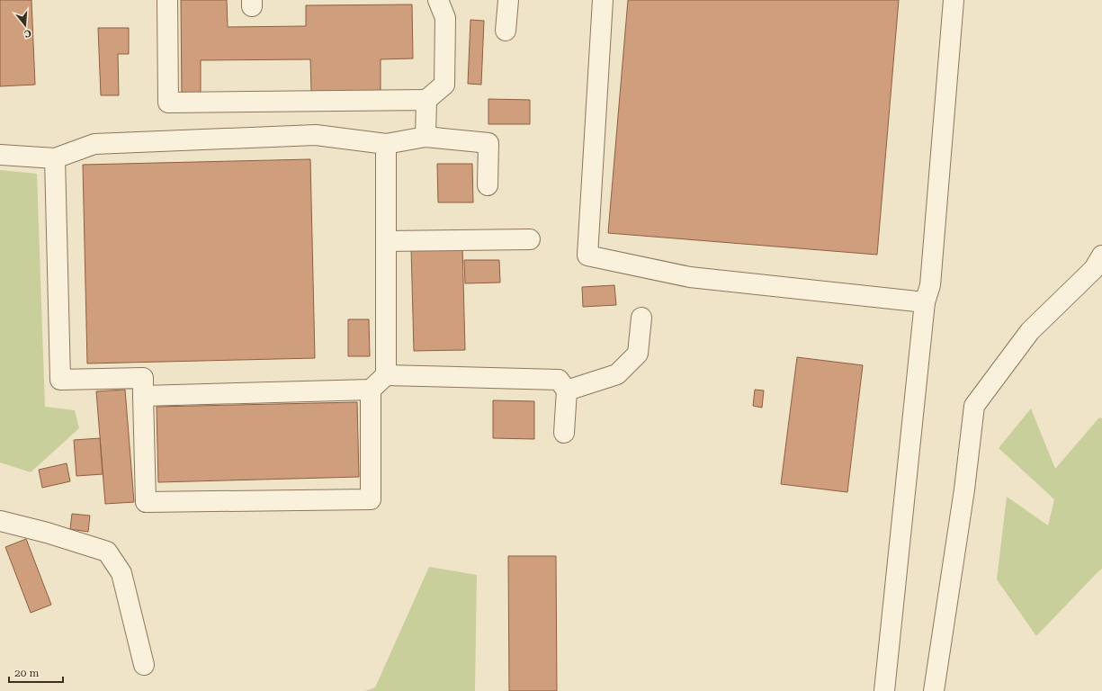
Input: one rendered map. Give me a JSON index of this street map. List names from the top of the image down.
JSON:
{
  "scale_bar": "20 m",
  "north": "bottom"
}
